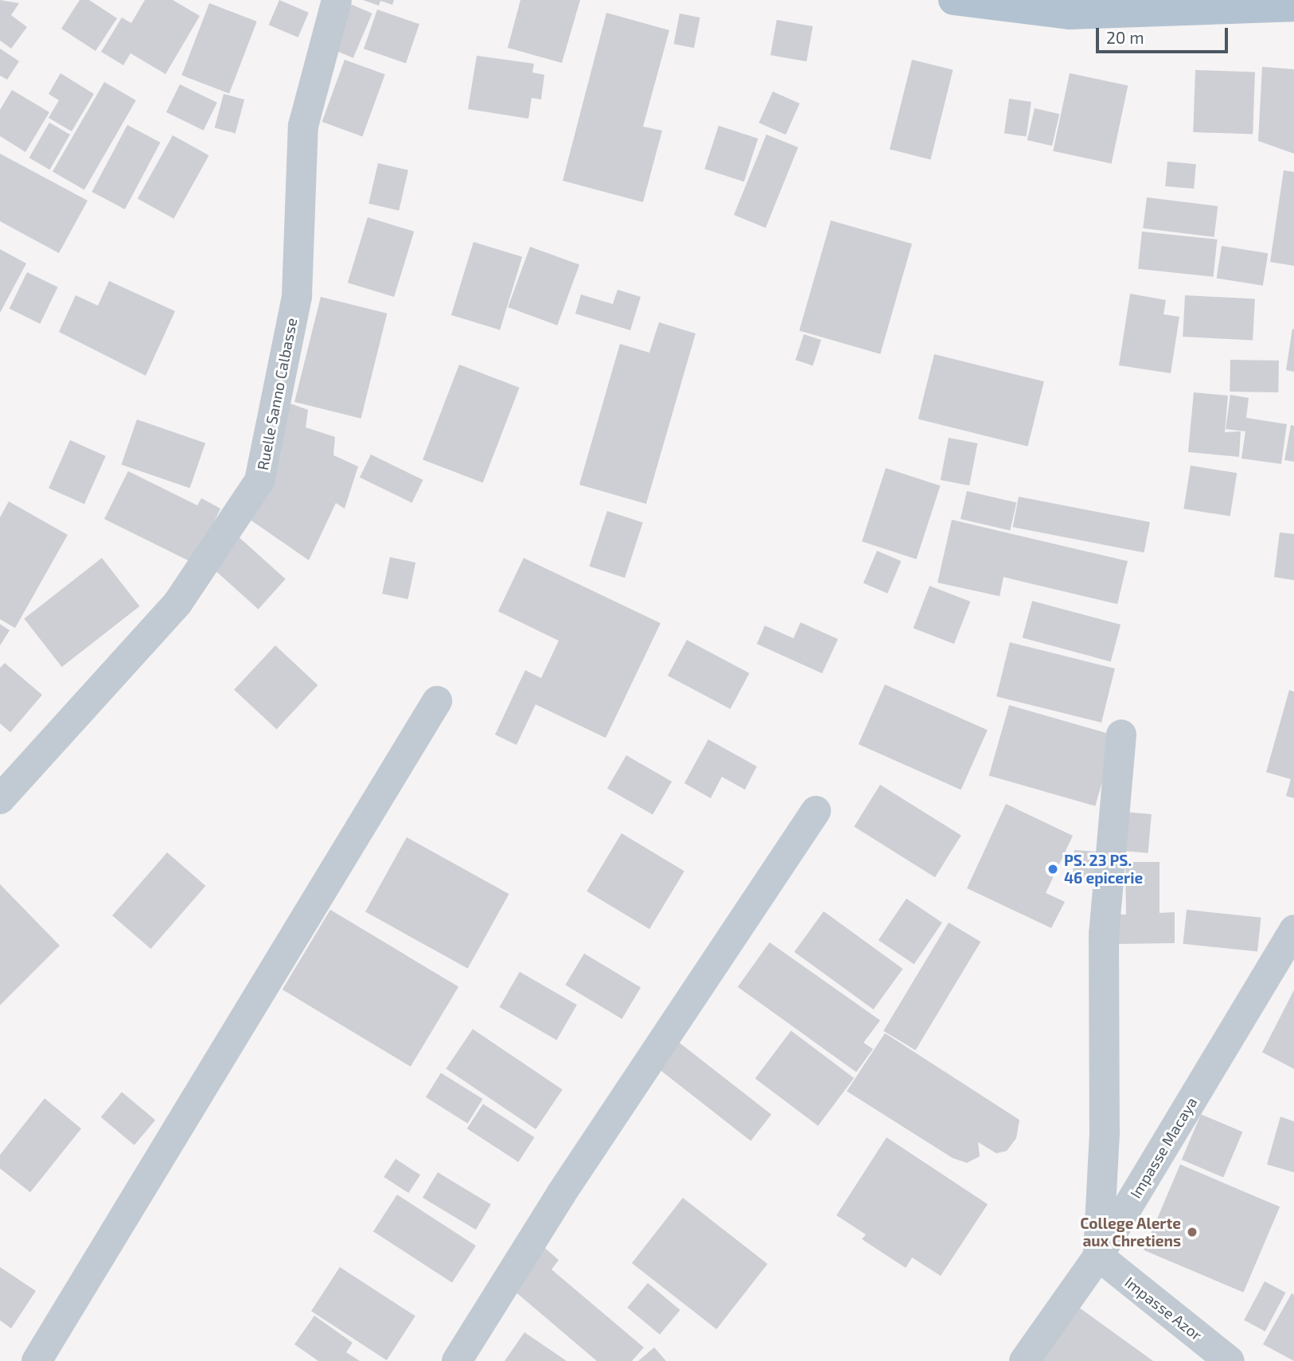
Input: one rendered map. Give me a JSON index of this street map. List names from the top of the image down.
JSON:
{
  "streets": {
    "street": ["Ruelle Sanno Calbasse", "Impasse Macaya", "Impasse Azor"]
  },
  "crossings": [
    ["Impasse Macaya", "Impasse Azor"]
  ],
  "places": ["PS. 23 PS. 46 epicerie", "College Alerte aux Chretiens"],
  "scale_bar": "20 m"
}
